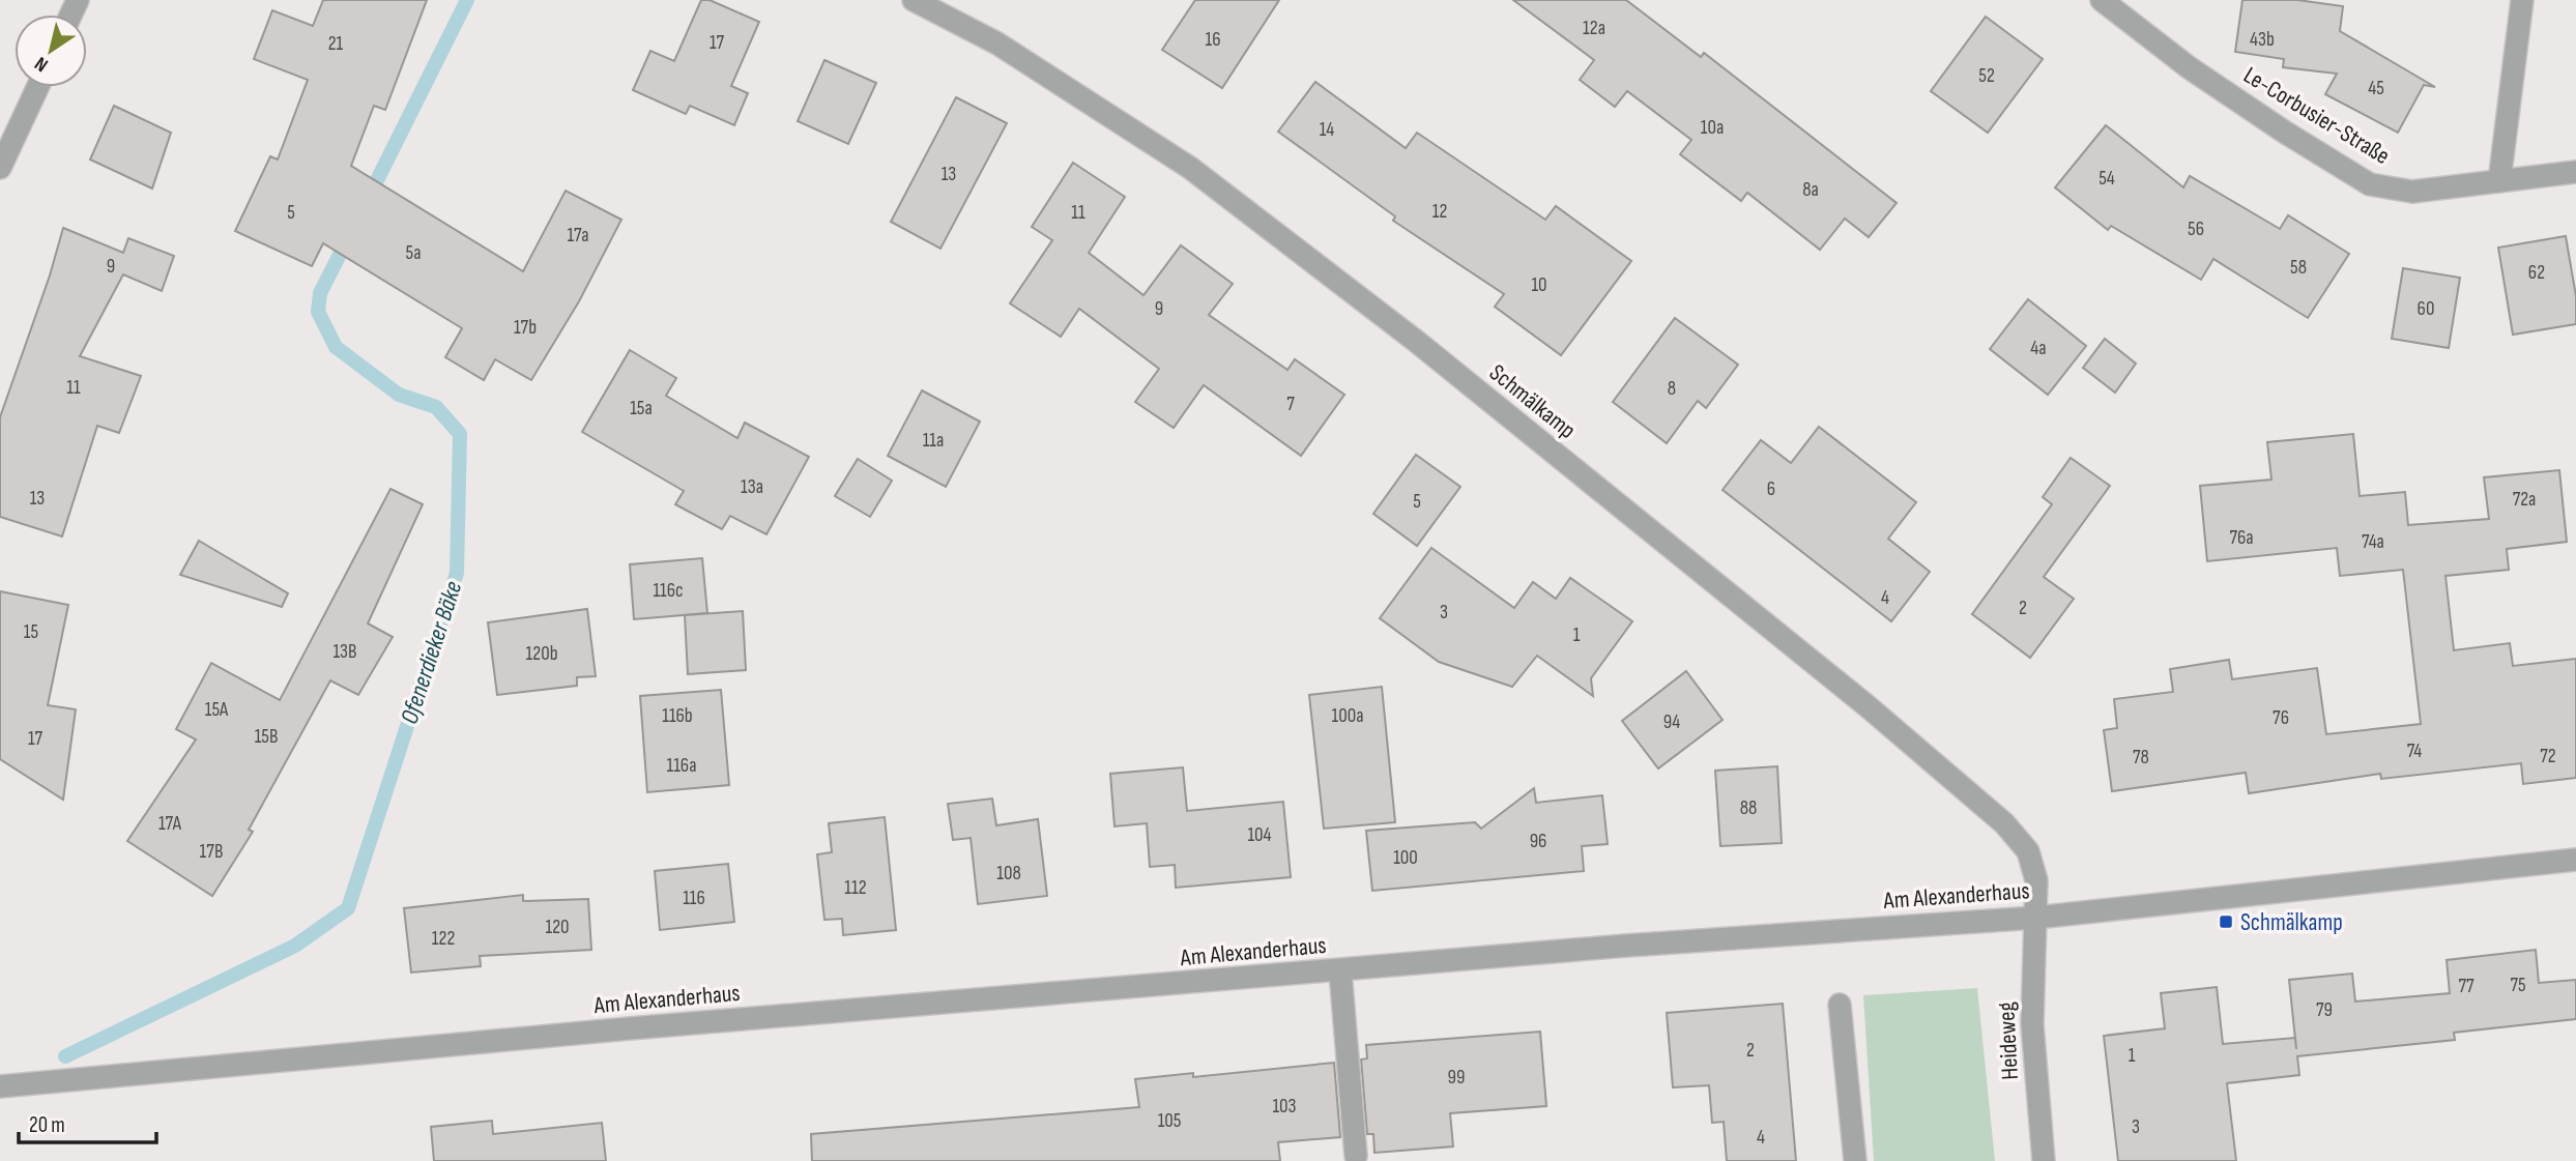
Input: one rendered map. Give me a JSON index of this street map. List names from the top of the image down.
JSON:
{
  "streets": {
    "street": [
      "Le-Corbusier-Straße",
      "Schmälkamp",
      "Am Alexanderhaus",
      "Heideweg"
    ]
  },
  "crossings": [
    ["Schmälkamp", "Am Alexanderhaus"],
    ["Schmälkamp", "Heideweg"],
    ["Am Alexanderhaus", "Heideweg"]
  ],
  "water": ["Ofenerdieker Bäke"],
  "places": {
    "transit": ["Schmälkamp"]
  },
  "house_numbers": [
    "12a",
    "16",
    "43b",
    "17",
    "21",
    "52",
    "45",
    "10a",
    "14",
    "13",
    "54",
    "8a",
    "12",
    "5",
    "11",
    "56",
    "17a",
    "5a",
    "9",
    "58",
    "62",
    "10",
    "9",
    "60",
    "17b",
    "4a",
    "11",
    "8",
    "7",
    "15a",
    "11a",
    "13a",
    "6",
    "13",
    "72a",
    "5",
    "76a",
    "74a",
    "116c",
    "4",
    "2",
    "3",
    "15",
    "1",
    "13B",
    "120b",
    "15A",
    "116b",
    "100a",
    "76",
    "94",
    "15B",
    "17",
    "74",
    "72",
    "78",
    "116a",
    "88",
    "17A",
    "104",
    "96",
    "17B",
    "100",
    "108",
    "112",
    "116",
    "120",
    "122",
    "75",
    "77",
    "79",
    "2",
    "1",
    "99",
    "103",
    "105",
    "3",
    "4"
  ],
  "scale_bar": "20 m",
  "north": "bottom left"
}
